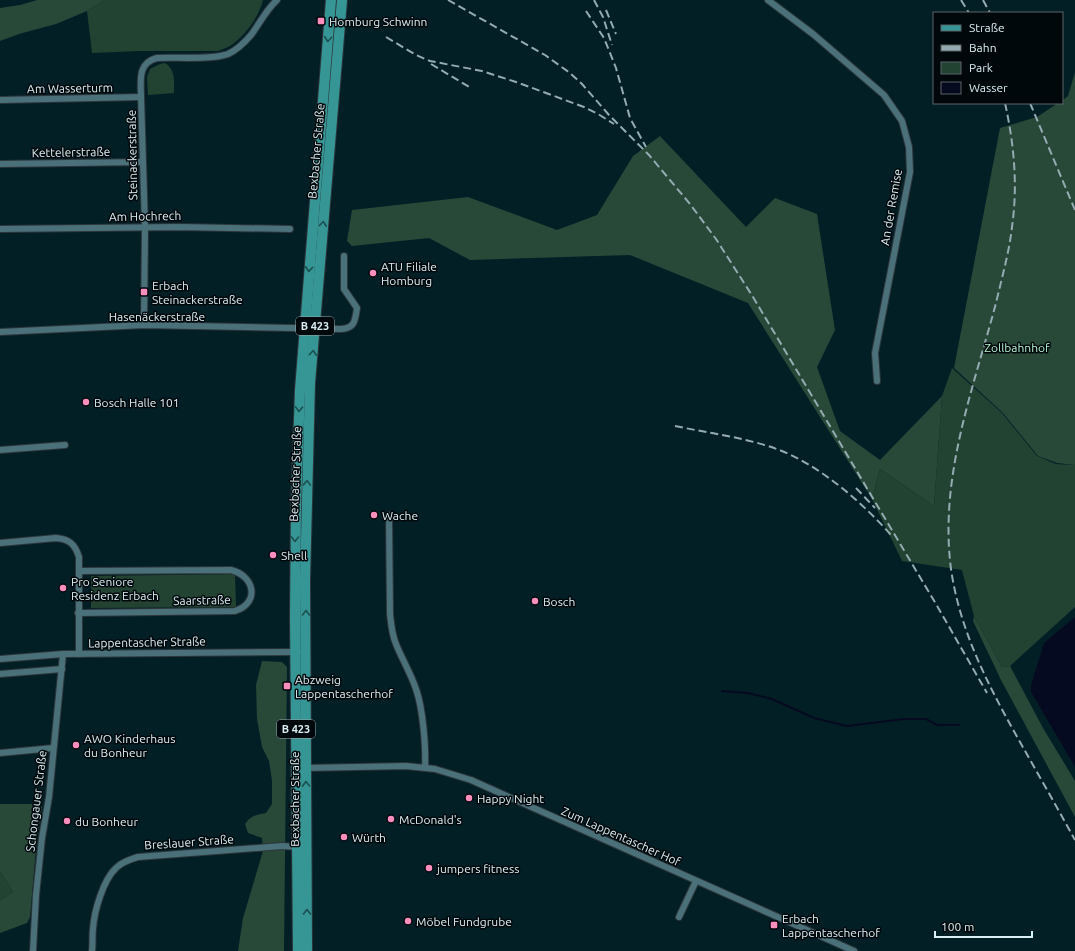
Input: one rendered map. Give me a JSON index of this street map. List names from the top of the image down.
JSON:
{
  "streets": {
    "main road": ["Bexbacher Straße", "B 423"],
    "street": [
      "Am Wasserturm",
      "Kettelerstraße",
      "Steinackerstraße",
      "An der Remise",
      "Am Hochrech",
      "Hasenäckerstraße",
      "Saarstraße",
      "Lappentascher Straße",
      "Schongauer Straße",
      "Zum Lappentascher Hof",
      "Breslauer Straße"
    ]
  },
  "crossings": [
    ["Am Wasserturm", "Steinackerstraße"],
    ["Bexbacher Straße", "Hasenäckerstraße"],
    ["Bexbacher Straße", "Lappentascher Straße"],
    ["Bexbacher Straße", "Zum Lappentascher Hof"],
    ["Bexbacher Straße", "Breslauer Straße"],
    ["Kettelerstraße", "Steinackerstraße"],
    ["Steinackerstraße", "Am Hochrech"],
    ["Steinackerstraße", "Hasenäckerstraße"],
    ["Lappentascher Straße", "Schongauer Straße"]
  ],
  "parks": ["Zollbahnhof"],
  "places": {
    "transit": [
      "Homburg Schwinn",
      "Erbach Steinackerstraße",
      "Abzweig Lappentascherhof",
      "Erbach Lappentascherhof"
    ],
    "other": [
      "ATU Filiale Homburg",
      "Bosch Halle 101",
      "Wache",
      "Shell",
      "Pro Seniore Residenz Erbach",
      "Bosch",
      "AWO Kinderhaus du Bonheur",
      "Happy Night",
      "McDonald's",
      "du Bonheur",
      "Würth",
      "jumpers fitness",
      "Möbel Fundgrube"
    ]
  },
  "legend": [
    "Straße",
    "Bahn",
    "Park",
    "Wasser"
  ],
  "scale_bar": "100 m"
}
